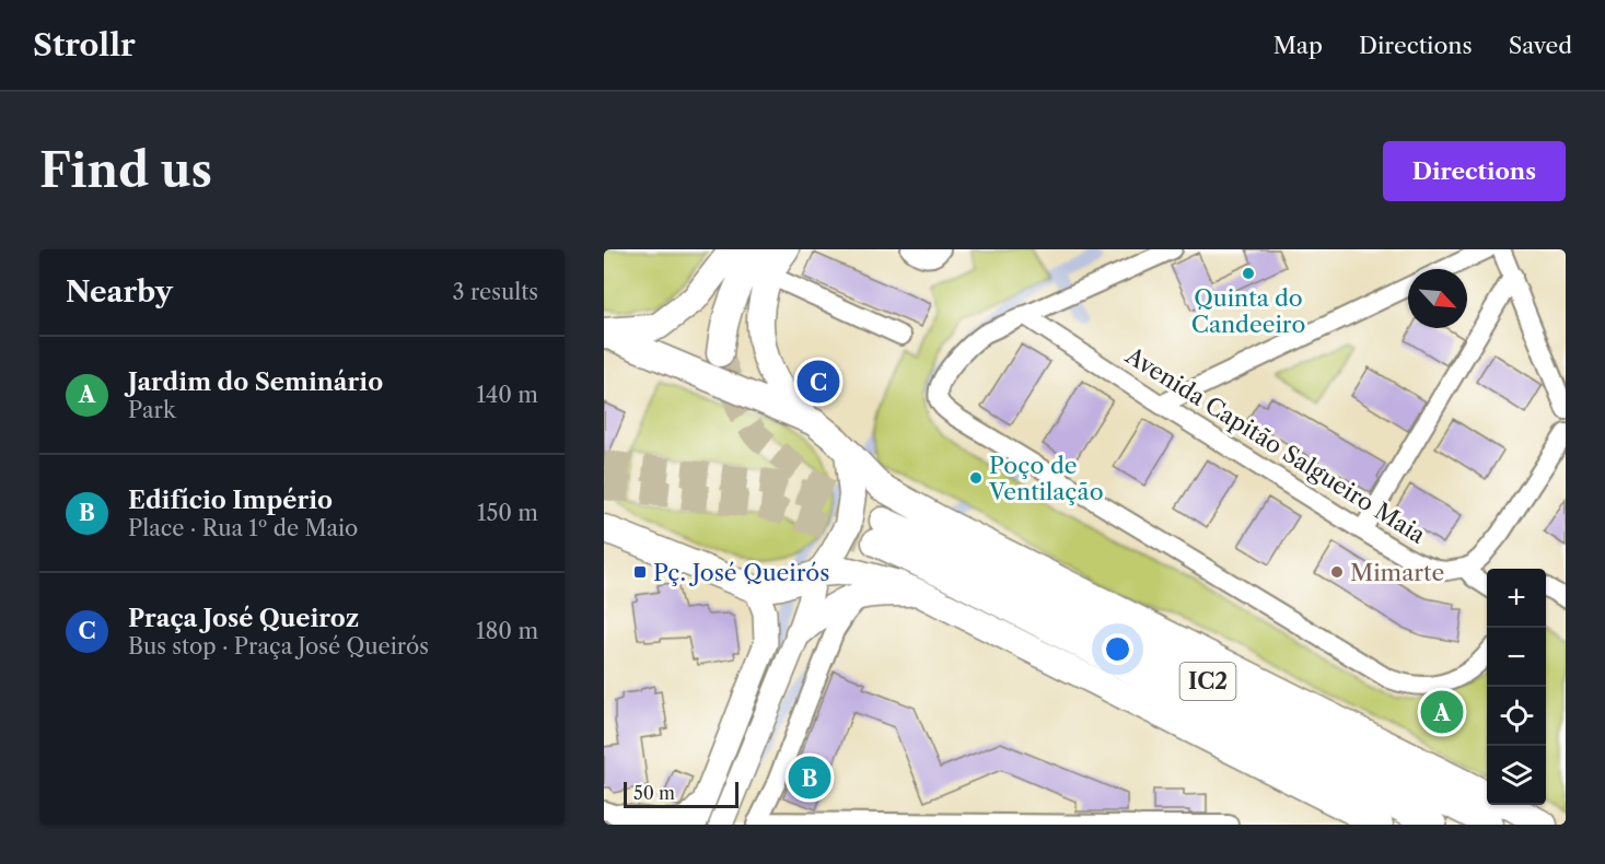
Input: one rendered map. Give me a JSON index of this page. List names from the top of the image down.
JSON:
{
  "streets": {
    "highway": ["IC2"],
    "street": ["Avenida Capitão Salgueiro Maia"]
  },
  "places": {
    "other": ["Quinta do Candeeiro", "Poço de Ventilação", "Mimarte"],
    "transit": ["Pç. José Queirós"]
  },
  "scale_bar": "50 m",
  "north": "bottom right",
  "page": {
    "header": "Strollr",
    "nav": ["Map", "Directions", "Saved"],
    "buttons": "Directions",
    "title": "Find us",
    "heading": ["Nearby", "3 results"],
    "list": [
      {
        "mark": "A",
        "name": "Jardim do Seminário",
        "note": "Park",
        "value": "140 m"
      },
      {
        "mark": "B",
        "name": "Edifício Império",
        "note": "Place · Rua 1º de Maio",
        "value": "150 m"
      },
      {
        "mark": "C",
        "name": "Praça José Queiroz",
        "note": "Bus stop · Praça José Queirós",
        "value": "180 m"
      }
    ],
    "pins": ["C", "A", "B"],
    "map_buttons": ["+", "−"],
    "scale": "50 m"
  }
}
